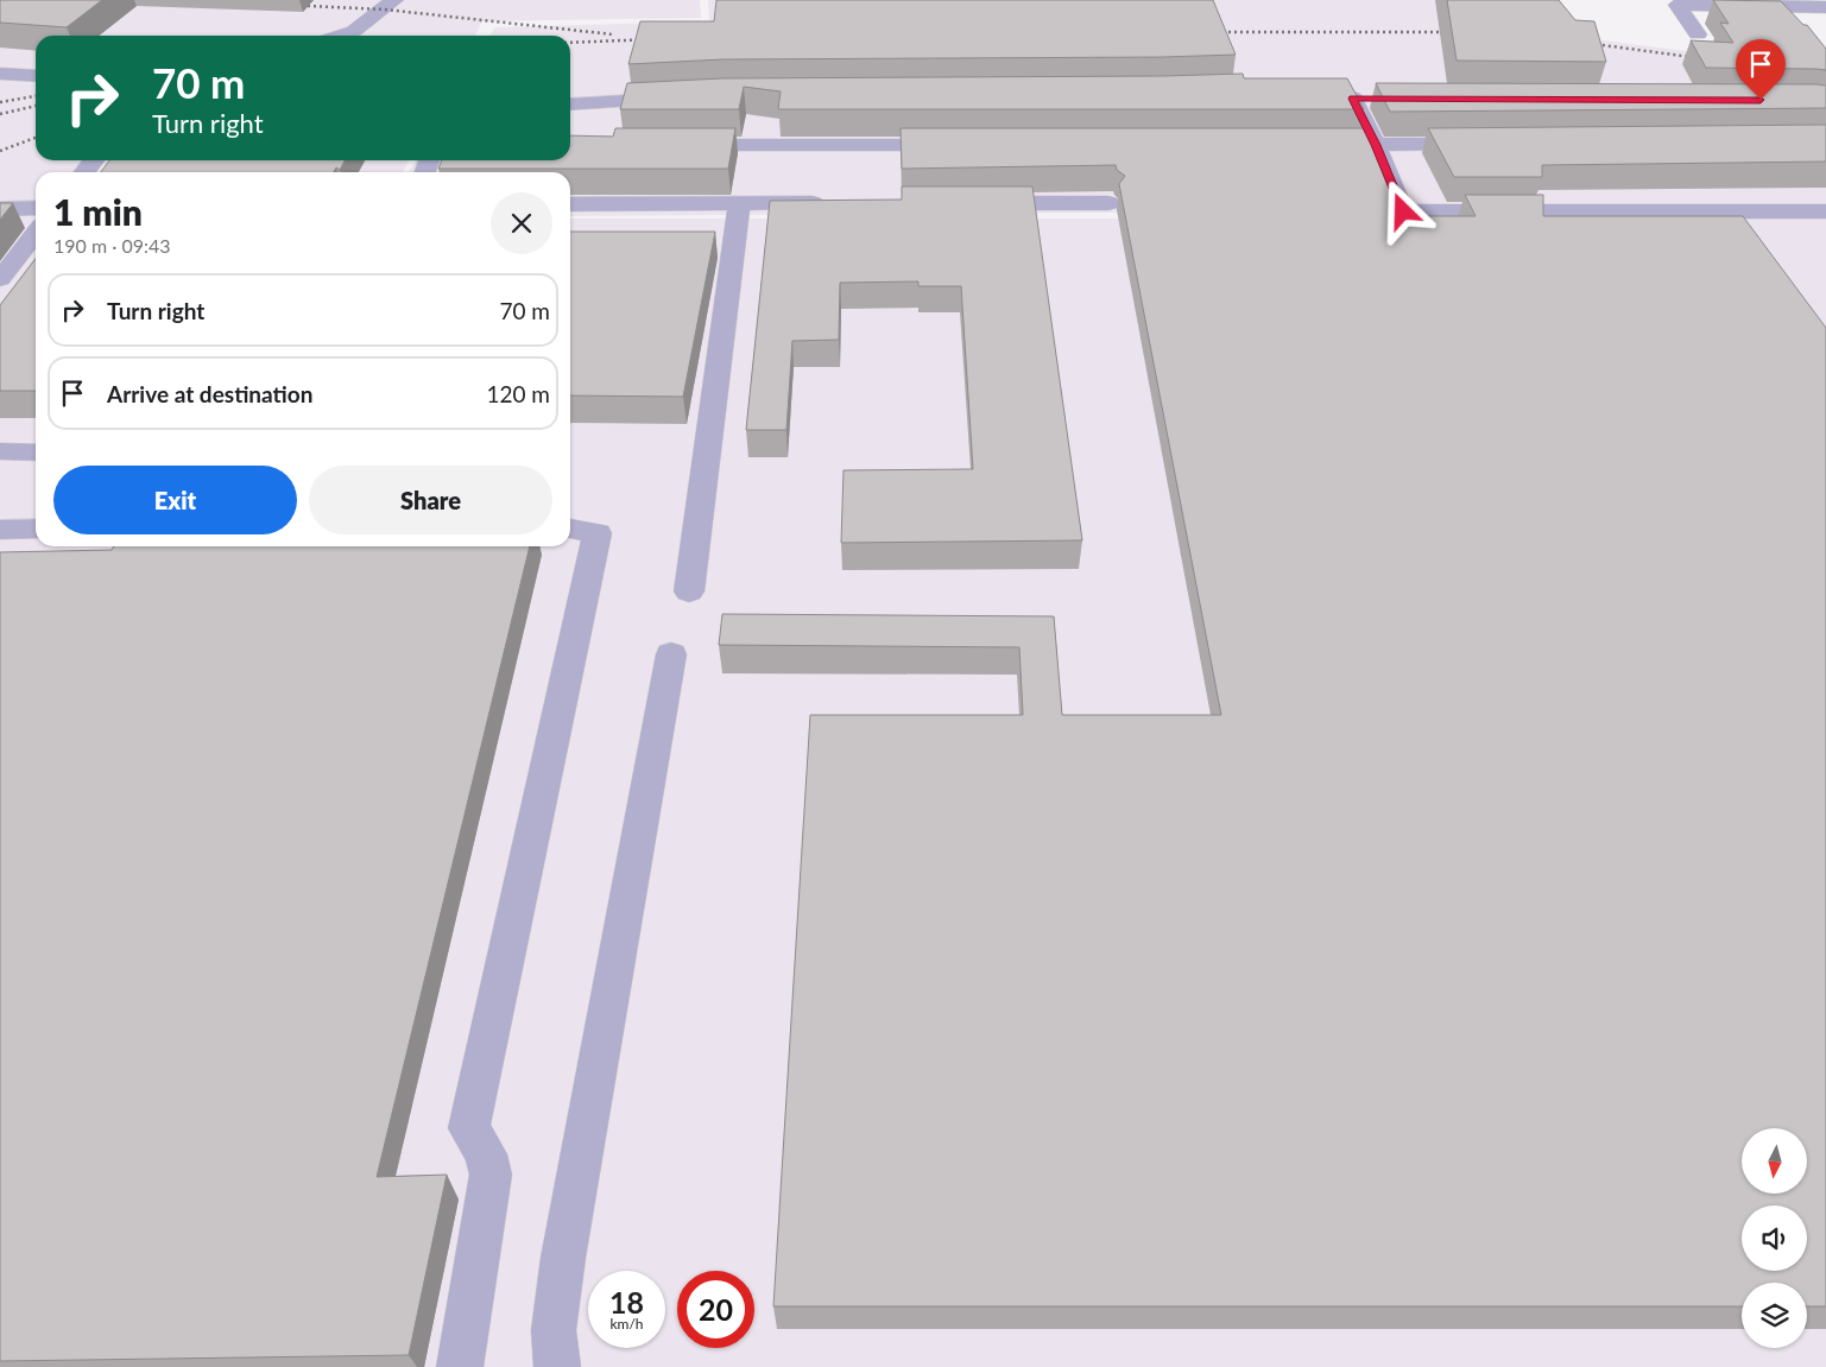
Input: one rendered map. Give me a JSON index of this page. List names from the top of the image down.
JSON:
{
  "north": "bottom",
  "page": {
    "turn": ["70 m", "Turn right"],
    "heading": ["1 min", "190 m · 09:43"],
    "list": [
      {
        "name": "Turn right",
        "value": "70 m"
      },
      {
        "name": "Arrive at destination",
        "value": "120 m"
      }
    ],
    "buttons": ["Exit", "Share"],
    "speed": "18 km/h",
    "limit": "20"
  }
}
